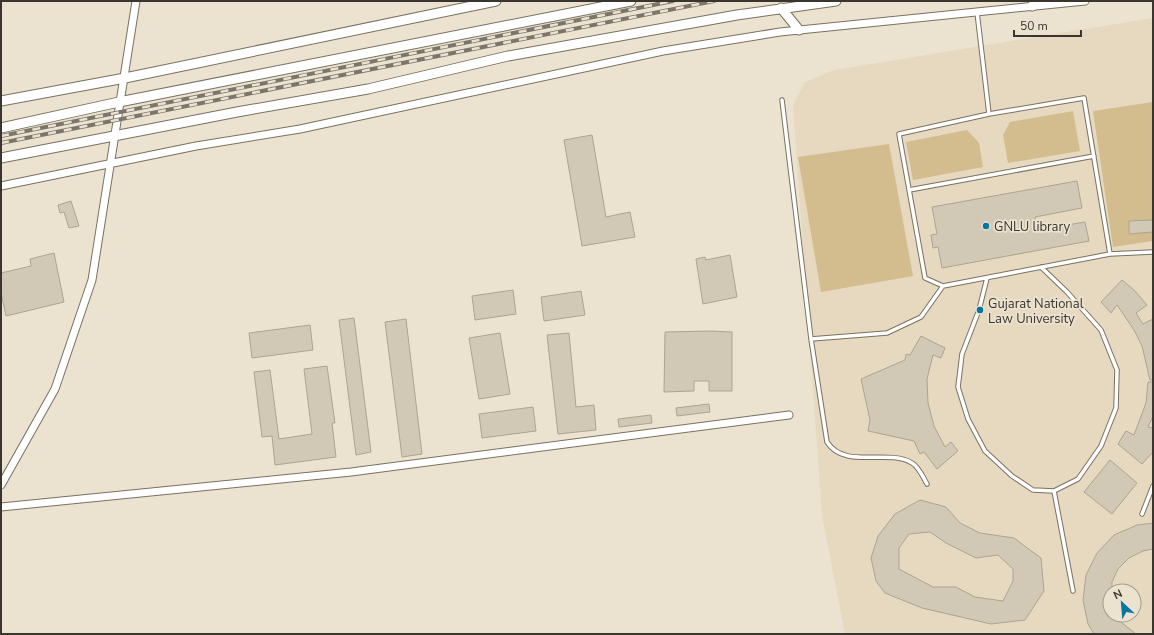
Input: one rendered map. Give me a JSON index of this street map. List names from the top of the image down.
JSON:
{
  "places": ["GNLU library", "Gujarat National Law University"],
  "scale_bar": "50 m",
  "north": "top left"
}
